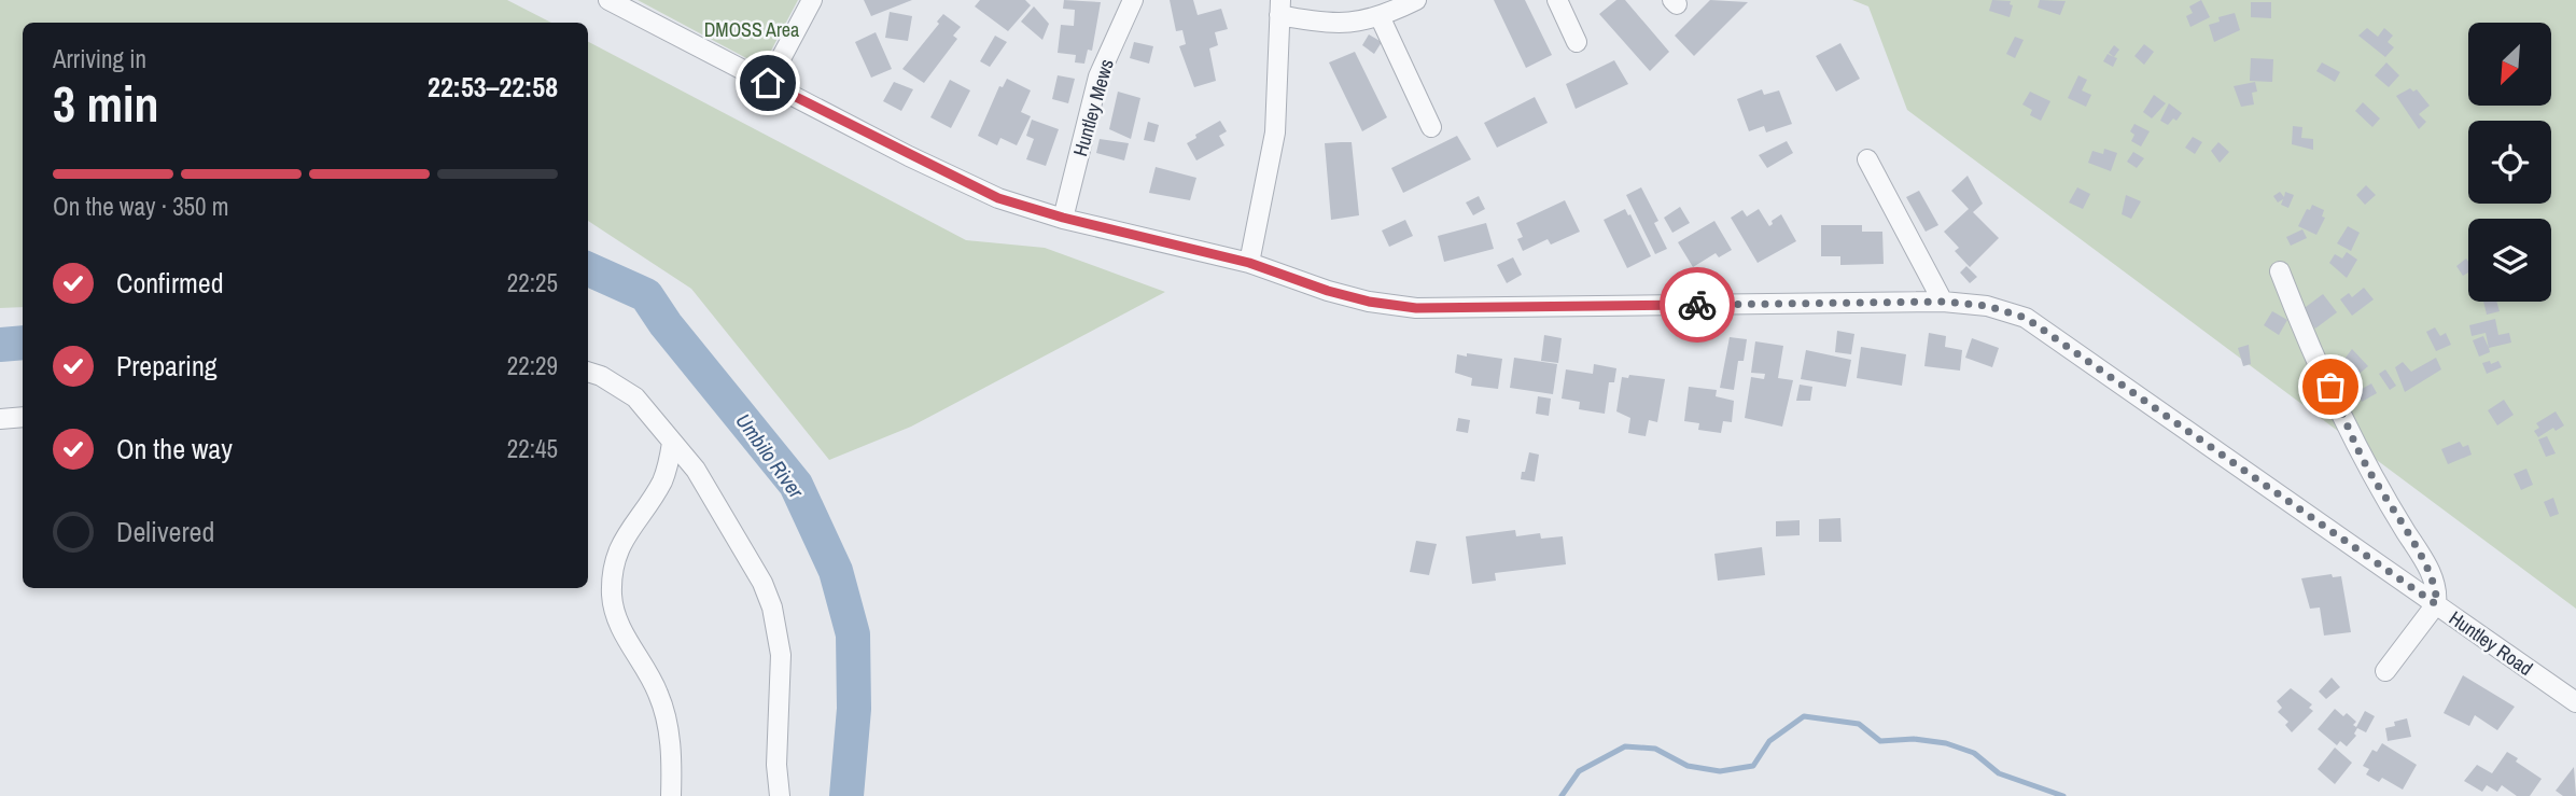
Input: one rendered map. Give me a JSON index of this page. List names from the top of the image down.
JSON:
{
  "streets": {
    "street": ["Huntley Mews", "Huntley Road"]
  },
  "crossings": [
    ["Huntley Mews", "Huntley Road"]
  ],
  "water": ["Umbilo River"],
  "parks": ["DMOSS Area"],
  "north": "bottom left",
  "page": {
    "heading": ["3 min", "Arriving in", "22:53–22:58"],
    "bar": "On the way · 350 m",
    "list": [
      ["Confirmed", "22:25"],
      ["Preparing", "22:29"],
      ["On the way", "22:45"],
      "Delivered"
    ]
  }
}
